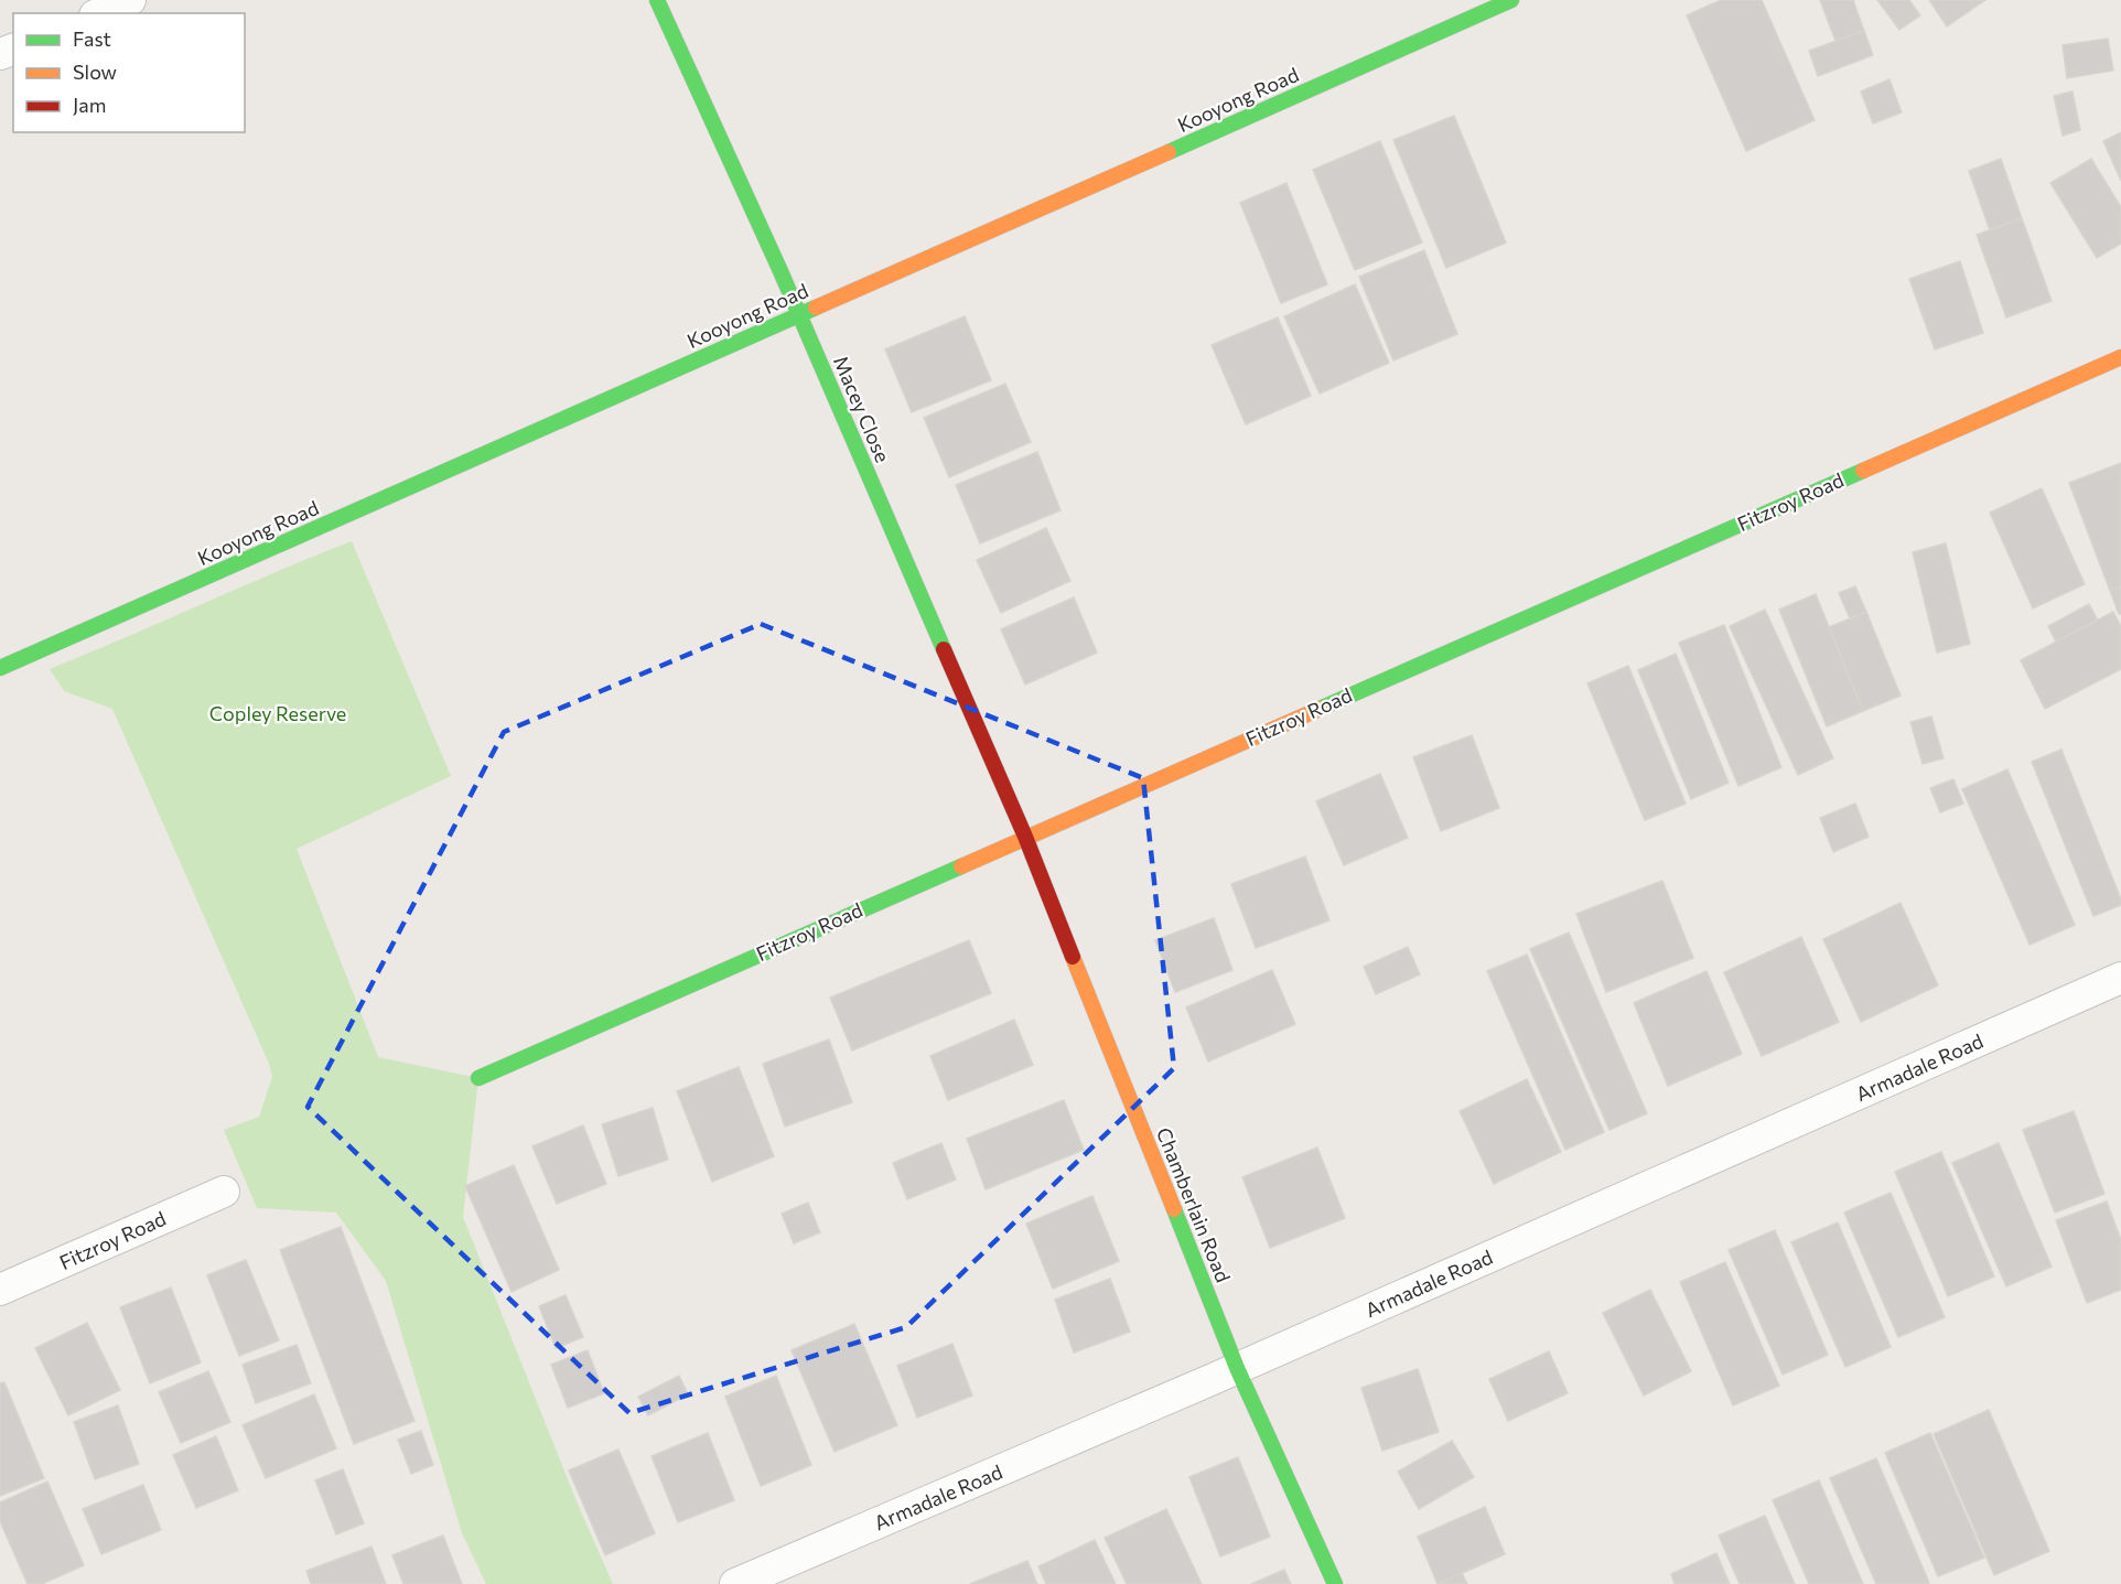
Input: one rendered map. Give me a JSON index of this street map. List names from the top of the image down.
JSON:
{
  "streets": {
    "street": [
      "Kooyong Road",
      "Macey Close",
      "Fitzroy Road",
      "Armadale Road",
      "Chamberlain Road"
    ]
  },
  "crossings": [
    ["Kooyong Road", "Macey Close"],
    ["Macey Close", "Fitzroy Road"],
    ["Macey Close", "Chamberlain Road"],
    ["Fitzroy Road", "Chamberlain Road"],
    ["Armadale Road", "Chamberlain Road"]
  ],
  "parks": ["Copley Reserve"],
  "legend": ["Fast", "Slow", "Jam"]
}
